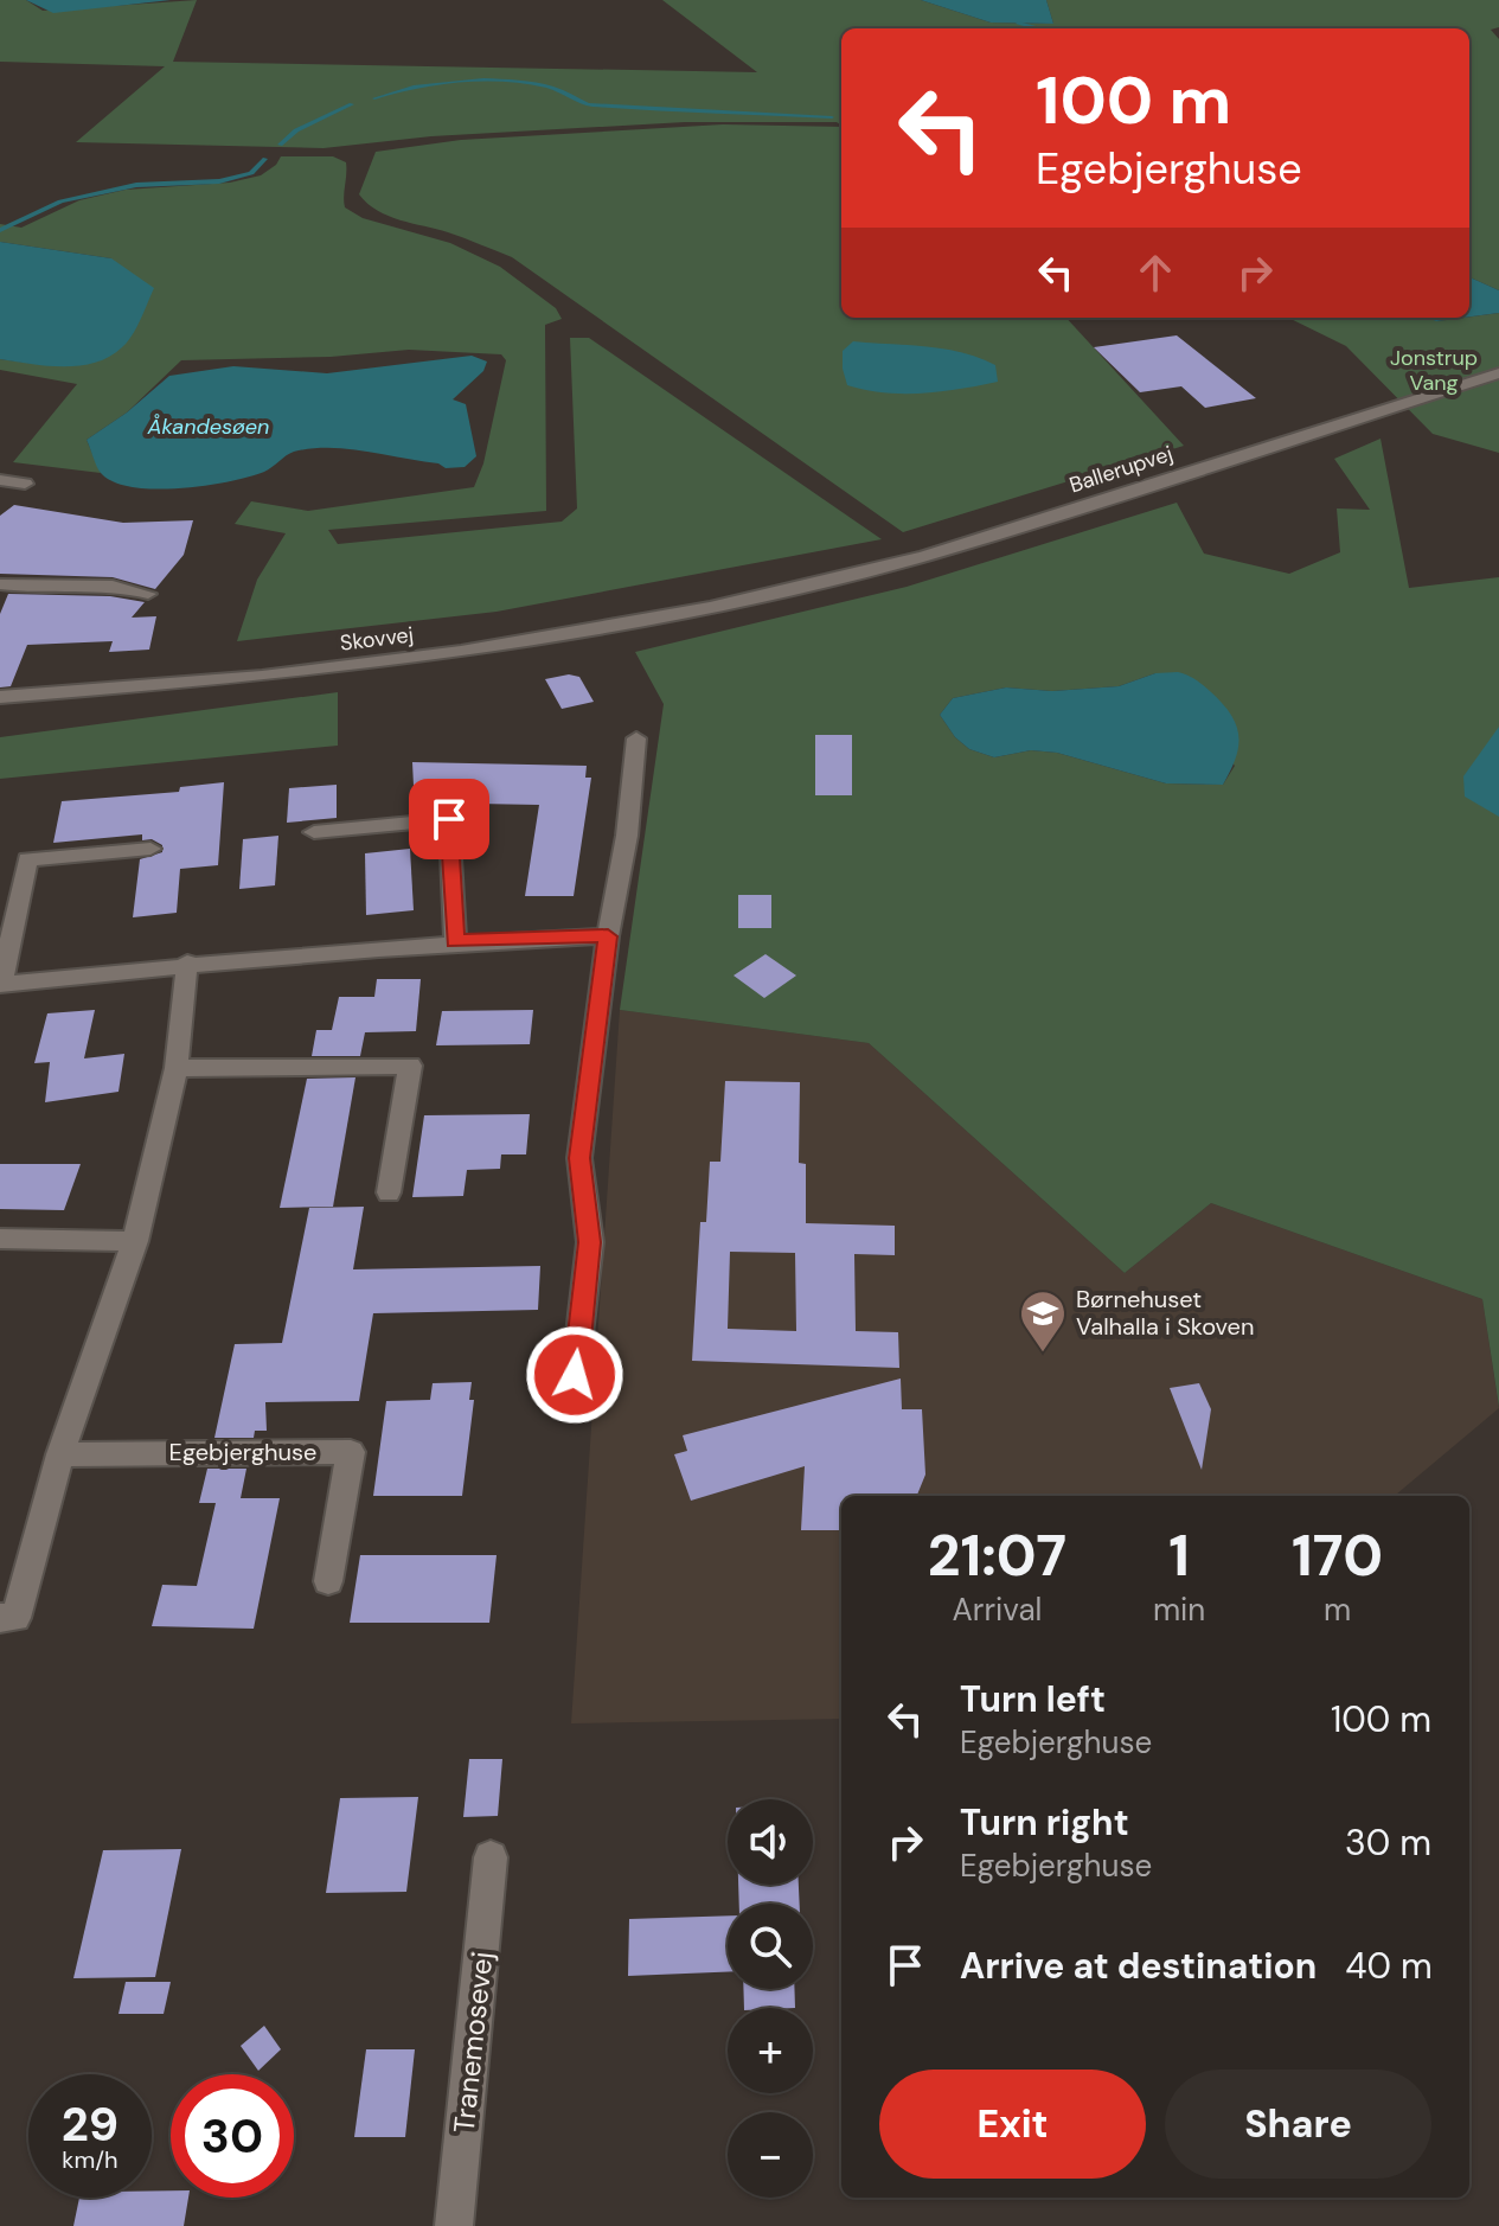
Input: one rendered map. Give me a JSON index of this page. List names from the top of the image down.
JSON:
{
  "streets": {
    "street": [
      "Ballerupvej",
      "Skovvej",
      "Egebjerghuse",
      "Tranemosevej"
    ]
  },
  "crossings": [
    ["Ballerupvej", "Skovvej"]
  ],
  "water": ["Åkandesøen"],
  "parks": ["Jonstrup Vang"],
  "places": {
    "school or university": ["Børnehuset Valhalla i Skoven"]
  },
  "page": {
    "turn": ["100 m", "Egebjerghuse"],
    "eta": [
      "21:07",
      "Arrival",
      "1",
      "min",
      "170",
      "m"
    ],
    "list": [
      {
        "name": "Turn left",
        "note": "Egebjerghuse",
        "value": "100 m"
      },
      {
        "name": "Turn right",
        "note": "Egebjerghuse",
        "value": "30 m"
      },
      {
        "name": "Arrive at destination",
        "value": "40 m"
      }
    ],
    "map_buttons": ["+", "−"],
    "buttons": ["Exit", "Share"],
    "speed": "29 km/h",
    "limit": "30"
  }
}
